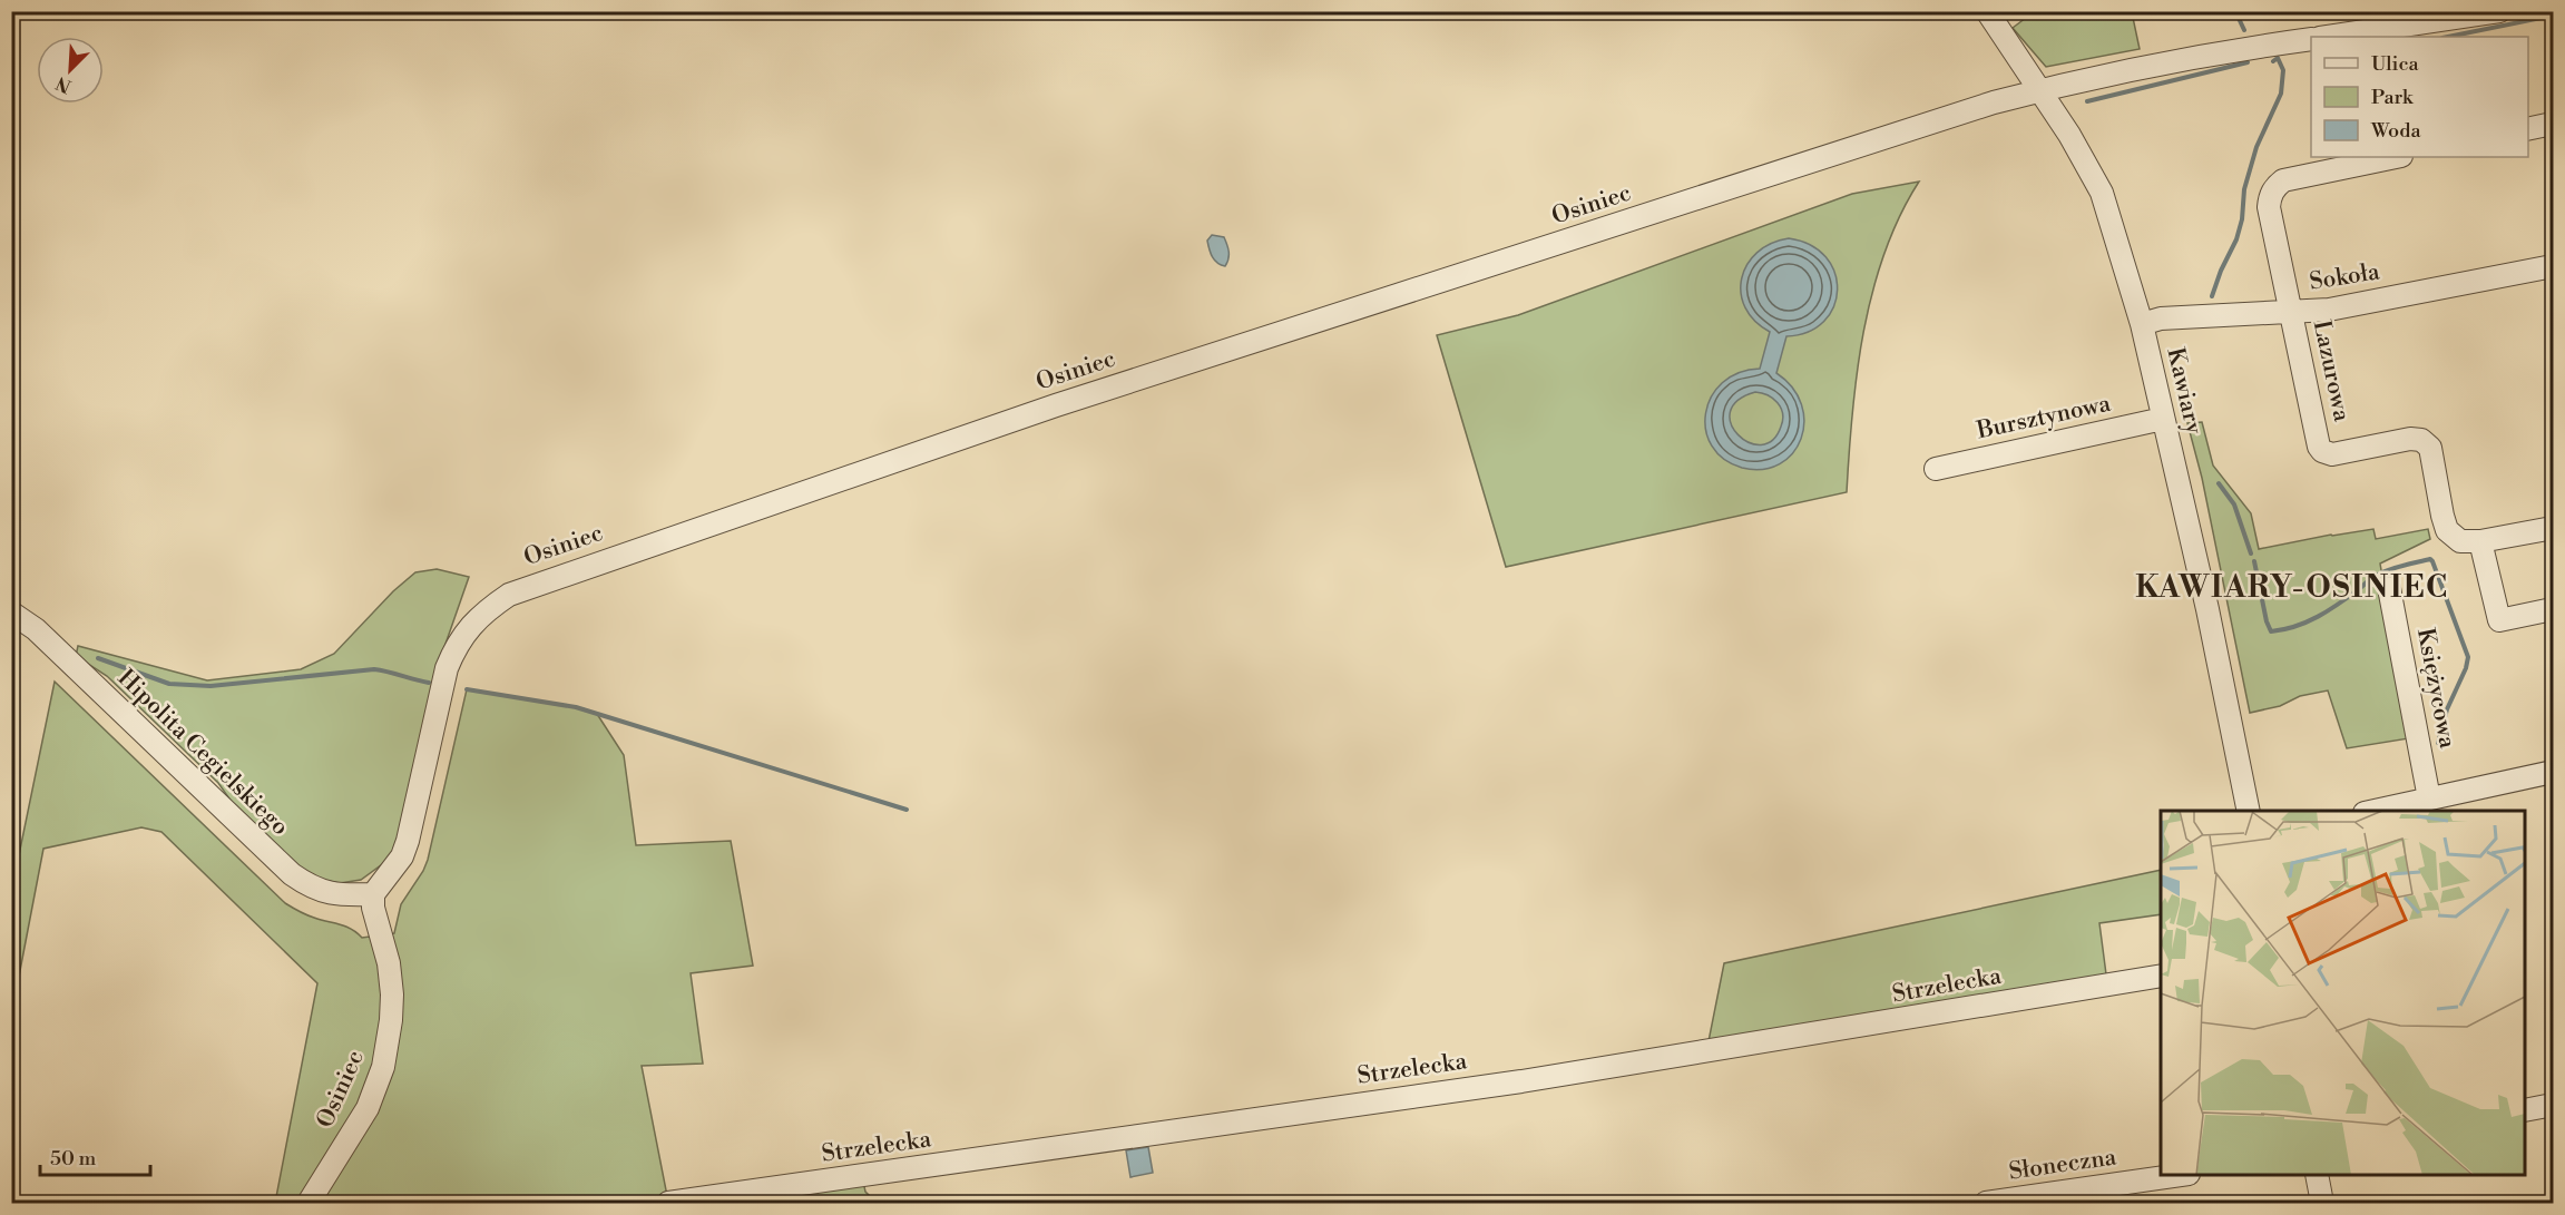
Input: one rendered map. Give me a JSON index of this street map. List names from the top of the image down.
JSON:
{
  "streets": {
    "street": [
      "Osiniec",
      "Sokoła",
      "Lazurowa",
      "Kawiary",
      "Bursztynowa",
      "Księżycowa",
      "Hipolita Cegielskiego",
      "Strzelecka",
      "Słoneczna"
    ]
  },
  "crossings": [
    ["Osiniec", "Kawiary"],
    ["Osiniec", "Hipolita Cegielskiego"],
    ["Sokoła", "Lazurowa"],
    ["Sokoła", "Kawiary"],
    ["Kawiary", "Bursztynowa"]
  ],
  "districts": ["KAWIARY-OSINIEC"],
  "legend": ["Ulica", "Park", "Woda"],
  "scale_bar": "50 m",
  "north": "bottom left"
}
